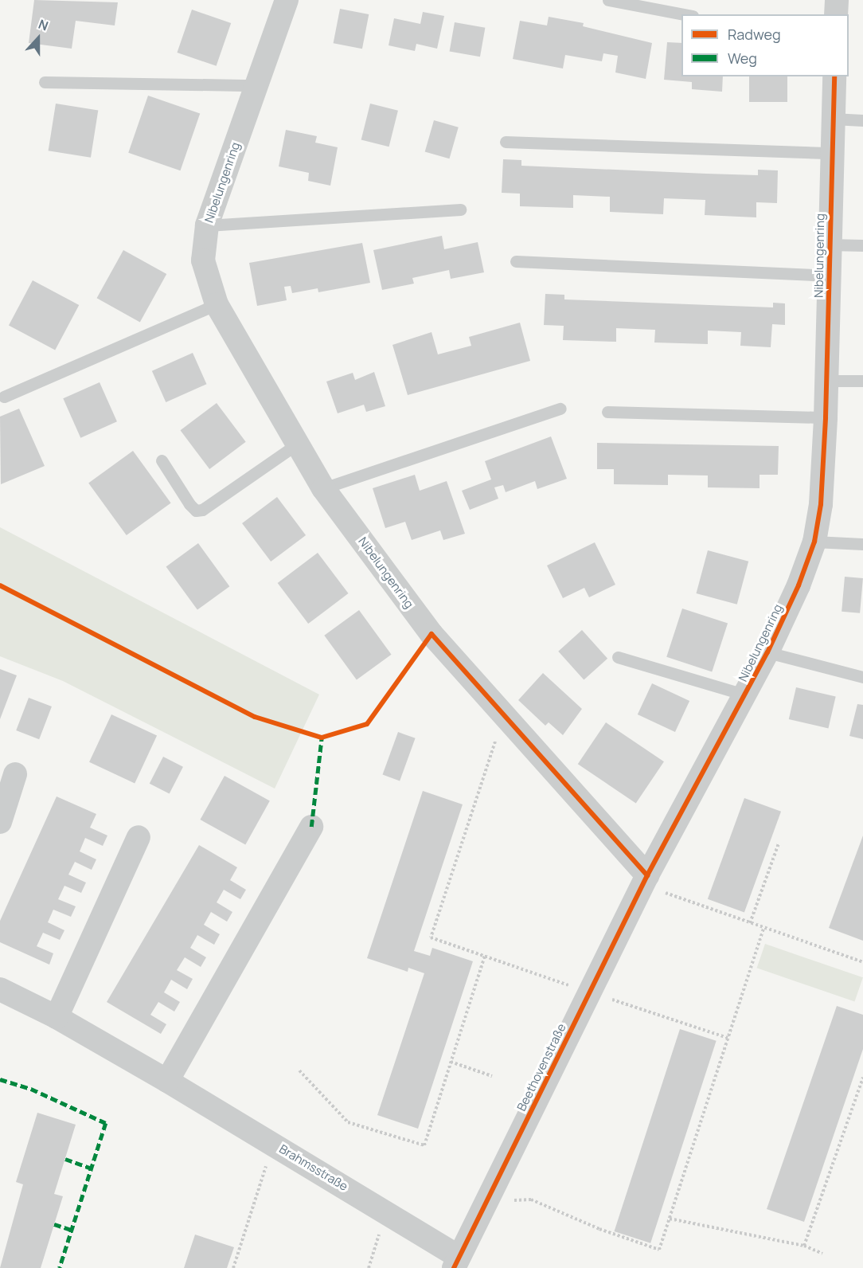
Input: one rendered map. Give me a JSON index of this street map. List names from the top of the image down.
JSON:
{
  "streets": {
    "street": ["Nibelungenring", "Beethovenstraße", "Brahmsstraße"]
  },
  "crossings": [
    ["Nibelungenring", "Beethovenstraße"],
    ["Beethovenstraße", "Brahmsstraße"]
  ],
  "legend": ["Radweg", "Weg"],
  "north": "top"
}
